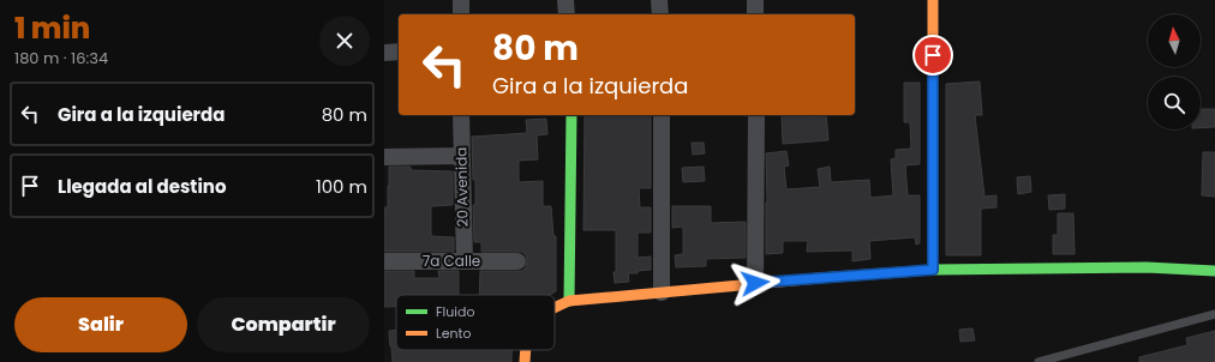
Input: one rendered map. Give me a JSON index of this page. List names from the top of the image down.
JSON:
{
  "streets": {
    "street": ["20 Avenida", "7a Calle"]
  },
  "crossings": [
    ["20 Avenida", "7a Calle"]
  ],
  "legend": ["Fluido", "Lento"],
  "north": "top",
  "page": {
    "heading": ["1 min", "180 m · 16:34"],
    "turn": ["80 m", "Gira a la izquierda"],
    "list": [
      {
        "name": "Gira a la izquierda",
        "value": "80 m"
      },
      {
        "name": "Llegada al destino",
        "value": "100 m"
      }
    ],
    "buttons": ["Salir", "Compartir"]
  }
}
